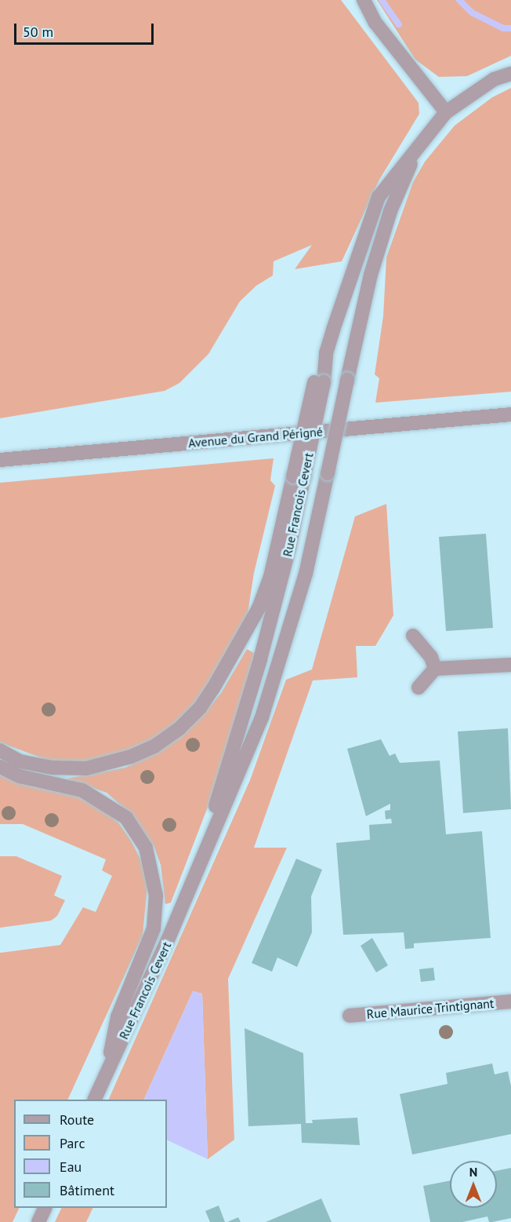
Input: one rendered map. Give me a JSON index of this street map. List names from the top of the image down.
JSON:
{
  "streets": {
    "street": ["Avenue du Grand Périgné", "Rue Francois Cevert", "Rue Maurice Trintignant"]
  },
  "legend": [
    "Route",
    "Parc",
    "Eau",
    "Bâtiment"
  ],
  "scale_bar": "50 m",
  "north": "top"
}
